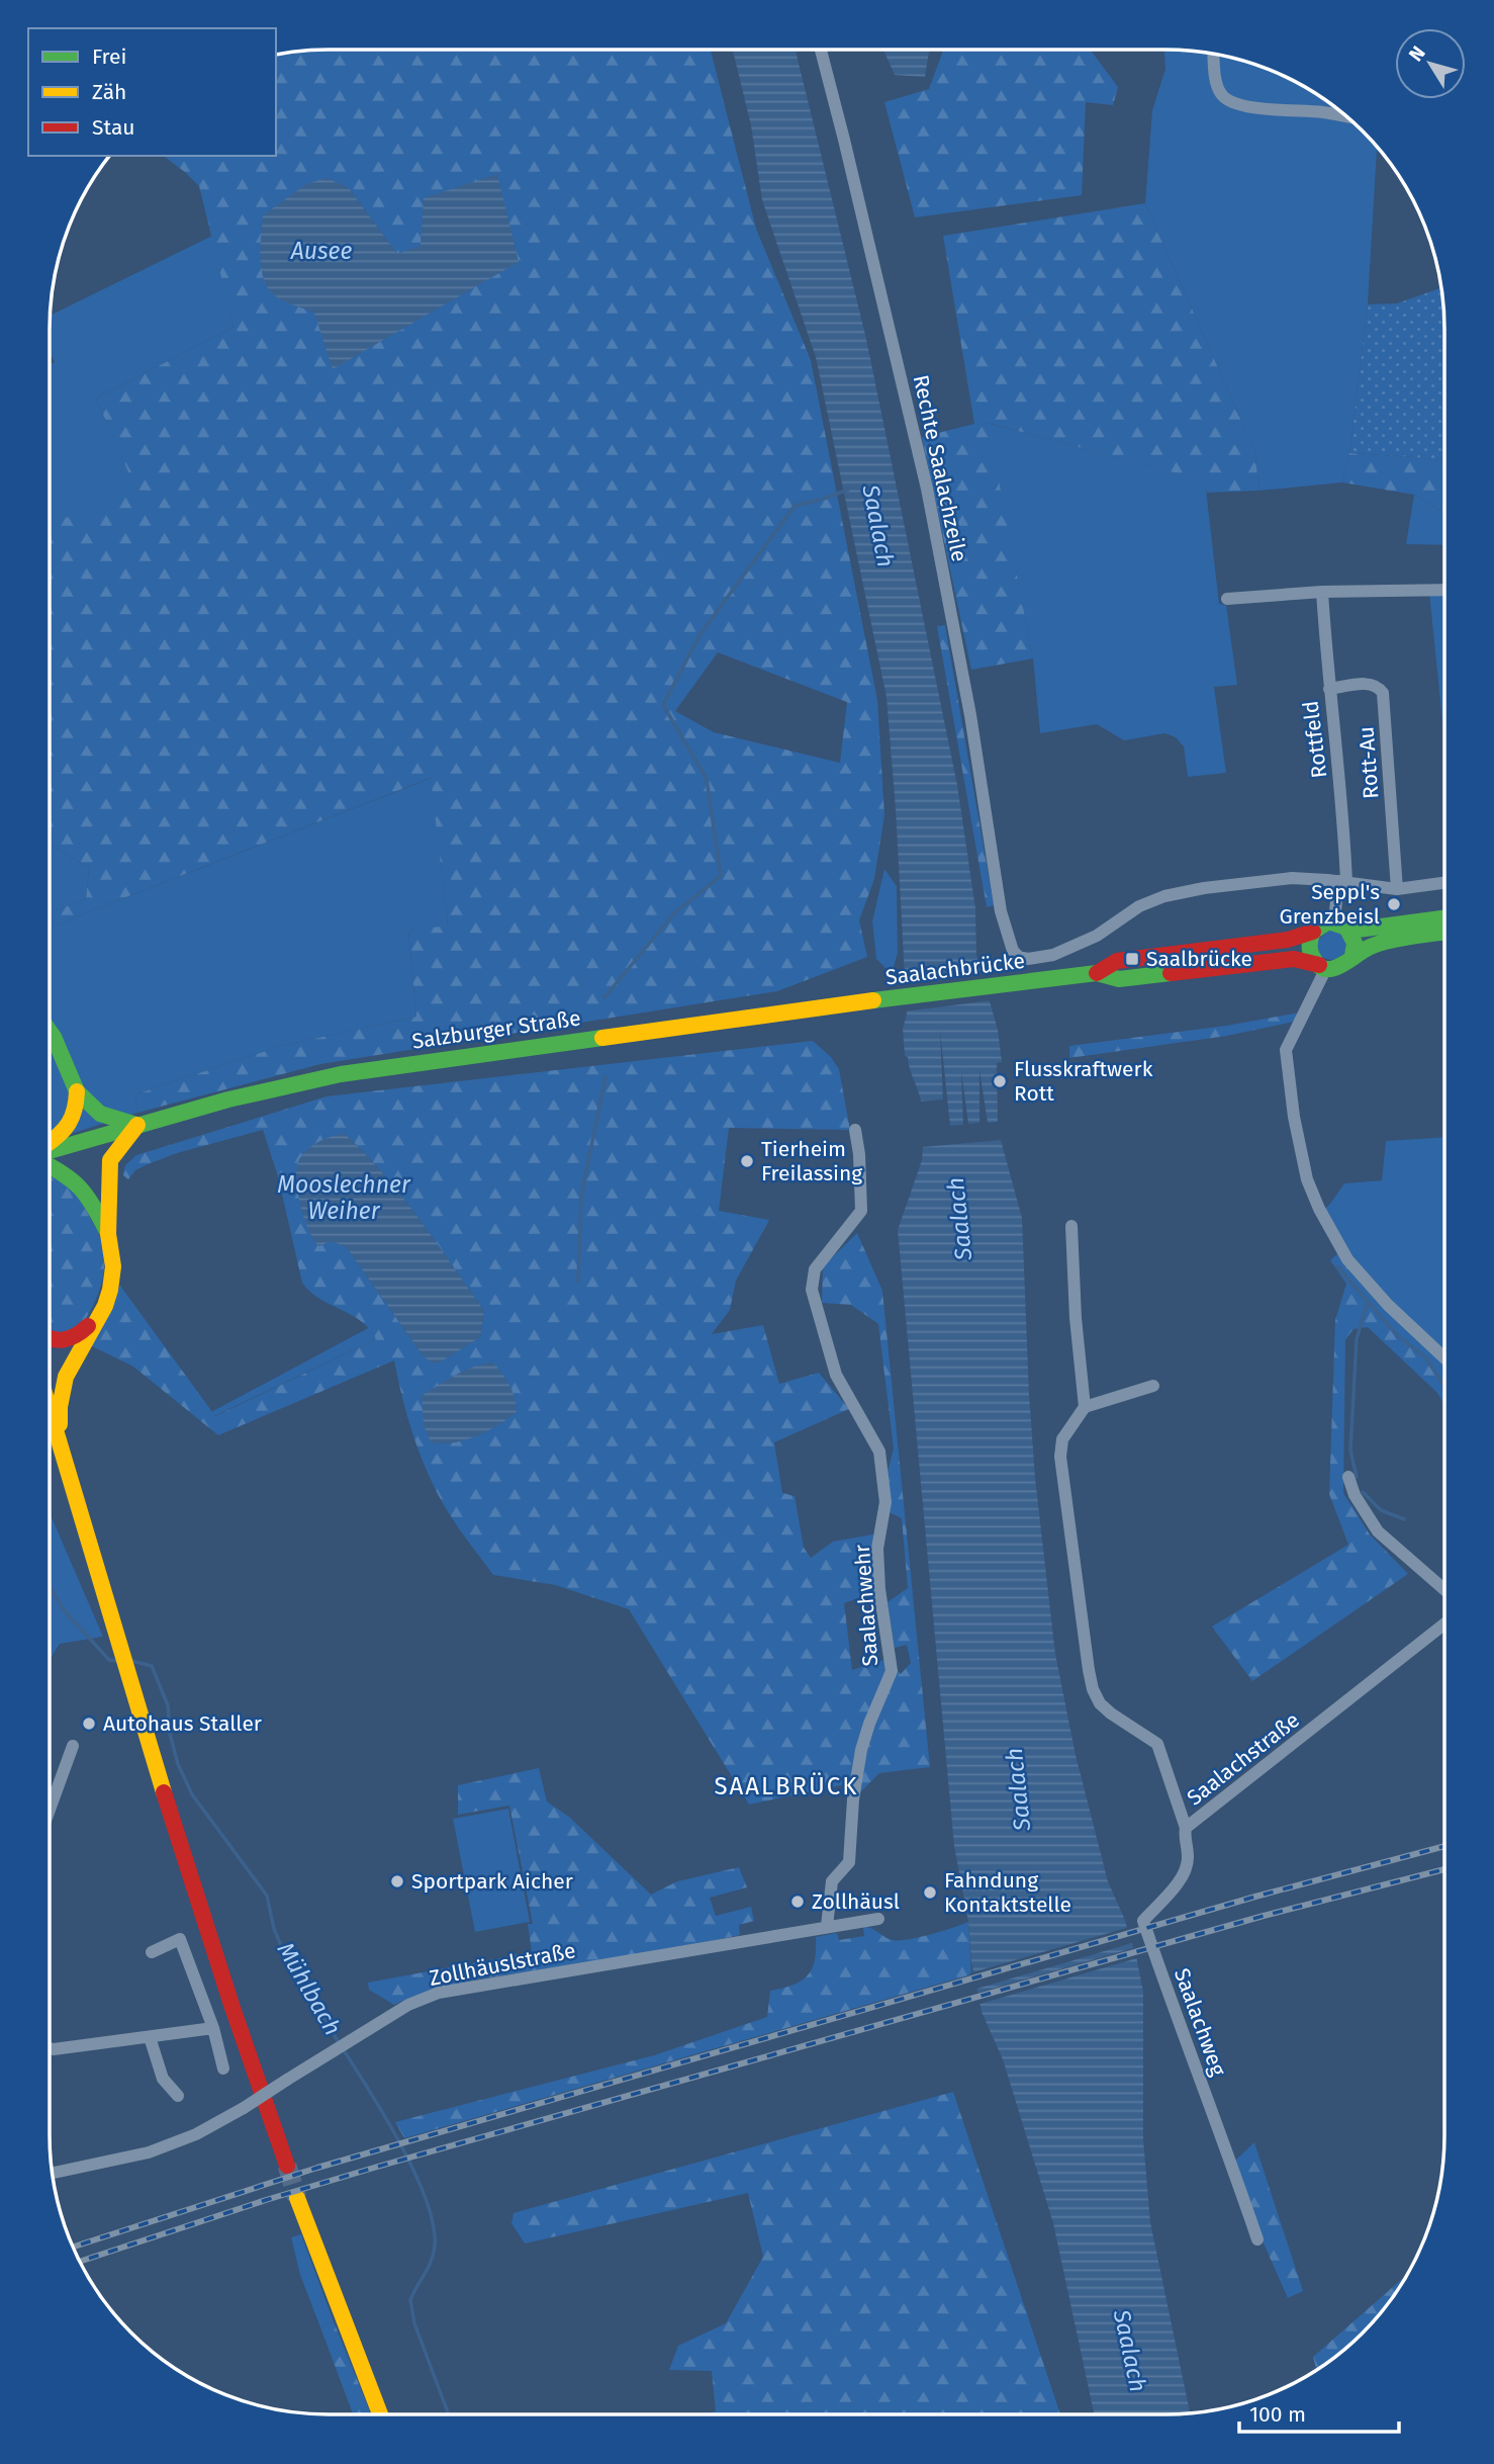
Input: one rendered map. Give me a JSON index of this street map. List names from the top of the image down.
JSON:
{
  "streets": {
    "main road": ["Saalachbrücke", "Salzburger Straße"],
    "street": [
      "Rechte Saalachzeile",
      "Rottfeld",
      "Rott-Au",
      "Saalachwehr",
      "Saalachstraße",
      "Zollhäuslstraße",
      "Saalachweg"
    ]
  },
  "crossings": [
    ["Rechte Saalachzeile", "Rottfeld"],
    ["Rechte Saalachzeile", "Rott-Au"],
    ["Rottfeld", "Rott-Au"],
    ["Saalachbrücke", "Salzburger Straße"],
    ["Saalachwehr", "Zollhäuslstraße"],
    ["Saalachstraße", "Saalachweg"]
  ],
  "districts": ["SAALBRÜCK"],
  "water": [
    "Ausee",
    "Saalach",
    "Mooslechner Weiher",
    "Mühlbach"
  ],
  "places": {
    "other": [
      "Seppl's Grenzbeisl",
      "Flusskraftwerk Rott",
      "Tierheim Freilassing",
      "Autohaus Staller",
      "Sportpark Aicher",
      "Fahndung Kontaktstelle",
      "Zollhäusl"
    ],
    "transit": ["Saalbrücke"]
  },
  "legend": ["Frei", "Zäh", "Stau"],
  "scale_bar": "100 m",
  "north": "top left"
}
